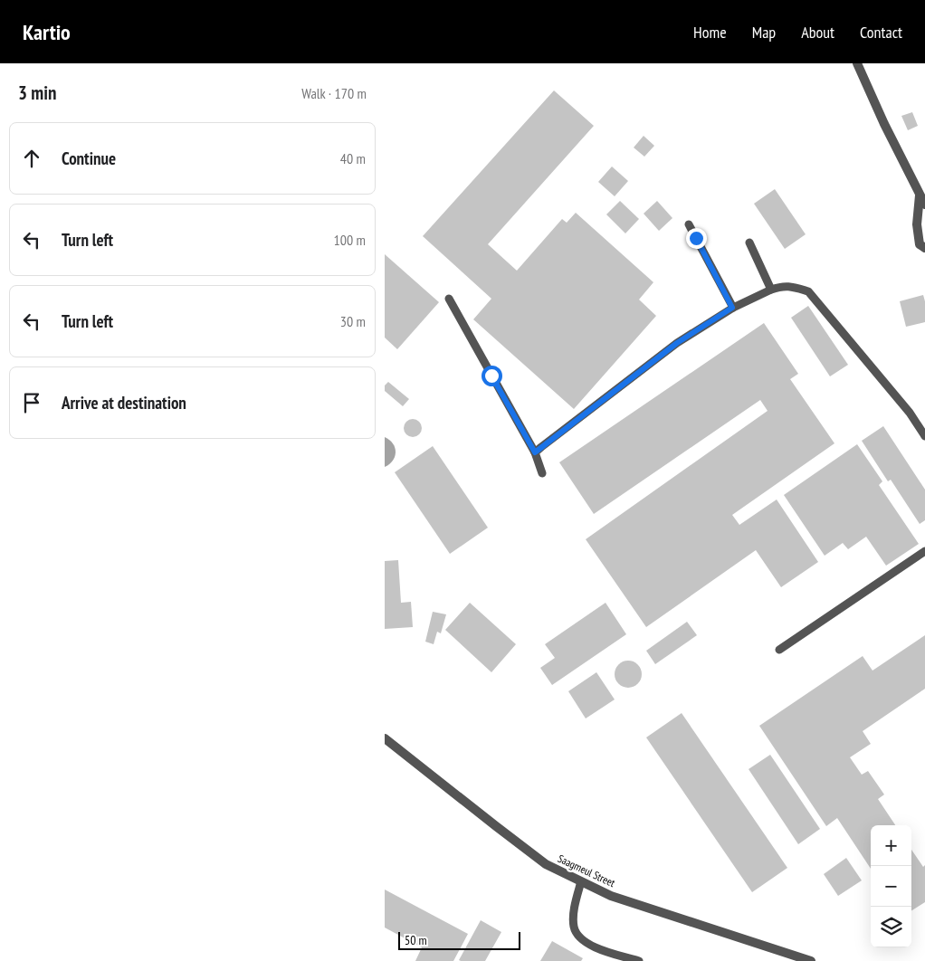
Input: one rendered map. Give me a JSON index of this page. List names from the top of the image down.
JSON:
{
  "streets": {
    "street": ["Saagmeul Street"]
  },
  "scale_bar": "50 m",
  "page": {
    "header": "Kartio",
    "nav": [
      "Home",
      "Map",
      "About",
      "Contact"
    ],
    "heading": ["3 min", "Walk · 170 m"],
    "list": [
      ["Continue", "40 m"],
      ["Turn left", "100 m"],
      ["Turn left", "30 m"],
      "Arrive at destination"
    ],
    "map_buttons": ["+", "−"],
    "scale": "50 m"
  }
}
